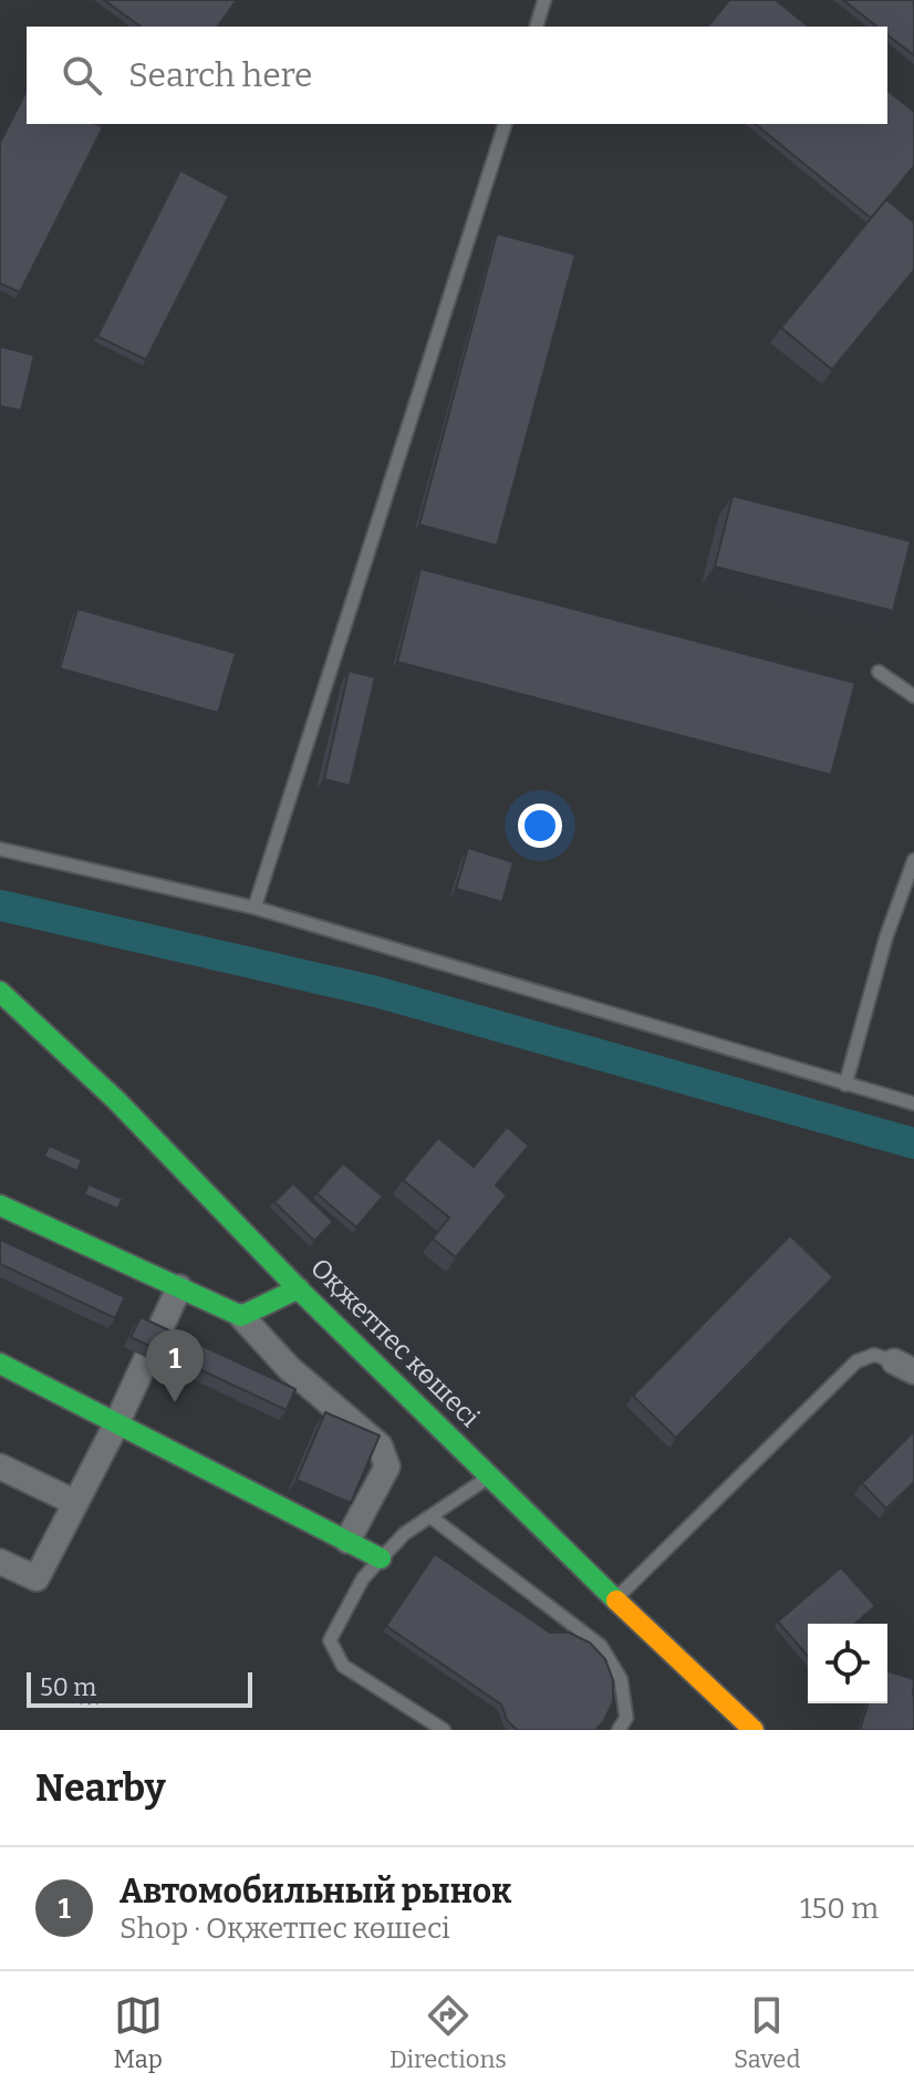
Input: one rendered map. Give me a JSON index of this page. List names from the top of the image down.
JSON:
{
  "streets": {
    "street": ["Оқжетпес көшесі"]
  },
  "scale_bar": "50 m",
  "page": {
    "search": "Search here",
    "pins": "1",
    "scale": "50 m",
    "heading": "Nearby",
    "list": [
      {
        "mark": "1",
        "name": "Автомобильный рынок",
        "note": "Shop · Оқжетпес көшесі",
        "value": "150 m"
      }
    ],
    "nav": ["Map", "Directions", "Saved"]
  }
}
